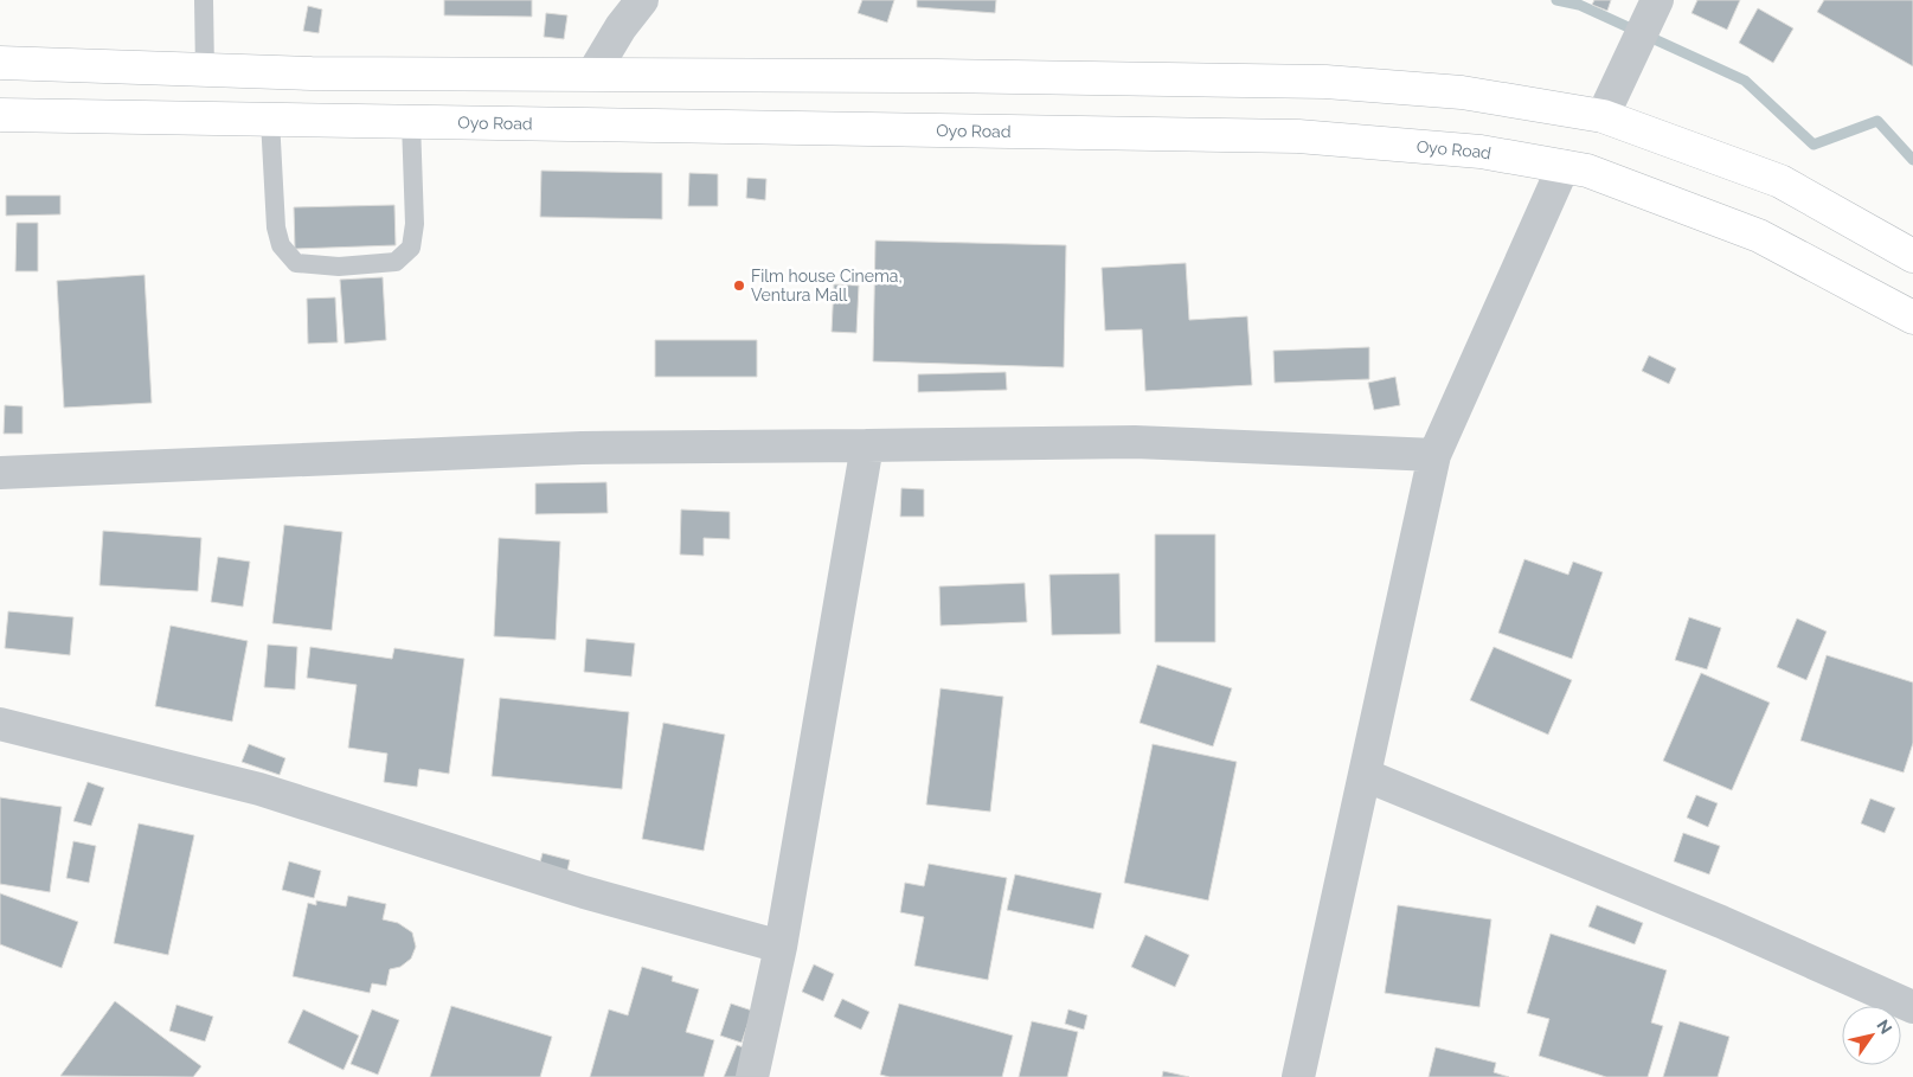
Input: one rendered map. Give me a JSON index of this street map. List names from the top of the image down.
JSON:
{
  "streets": {
    "main road": ["Oyo Road"]
  },
  "places": ["Film house Cinema, Ventura Mall"],
  "north": "top right"
}
